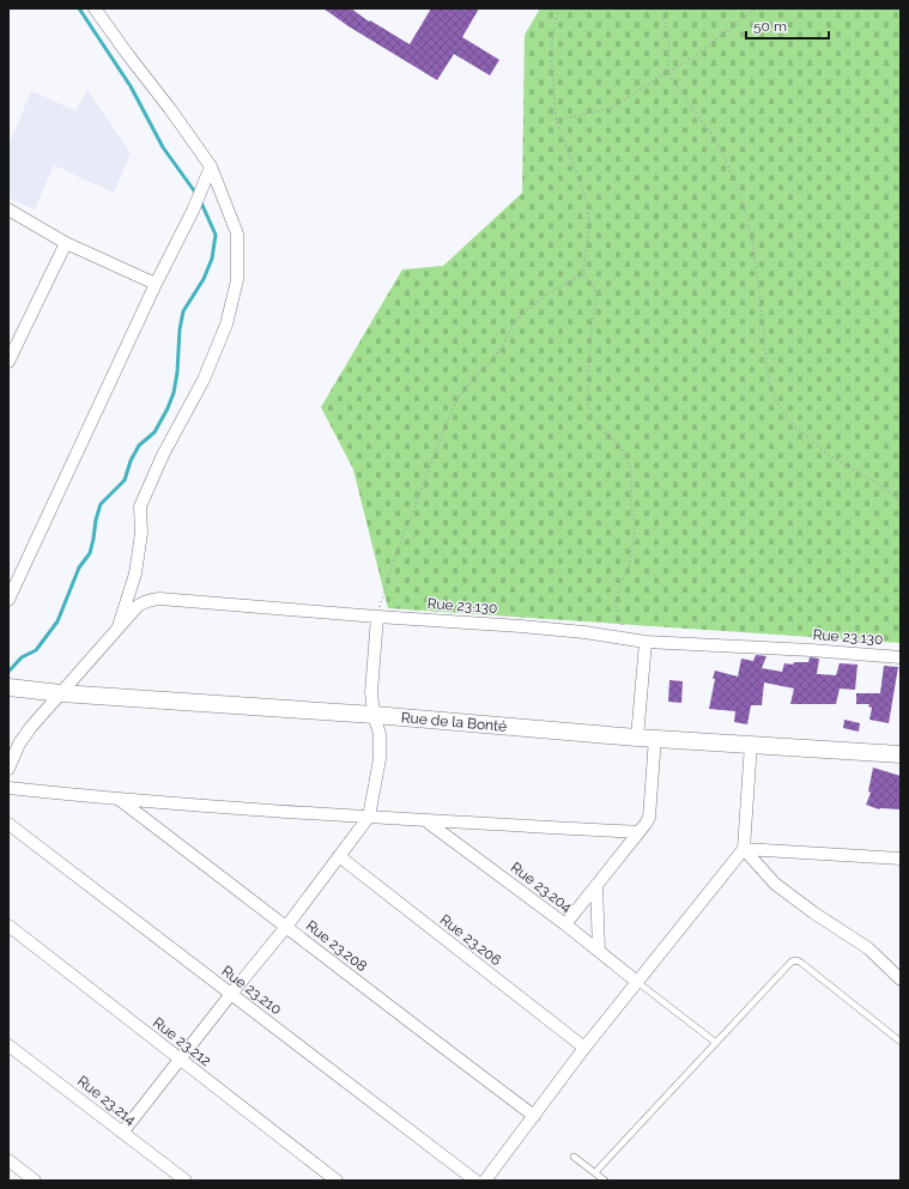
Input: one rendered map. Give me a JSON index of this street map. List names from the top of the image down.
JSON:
{
  "streets": {
    "street": [
      "Rue 23.130",
      "Rue de la Bonté",
      "Rue 23.204",
      "Rue 23.206",
      "Rue 23.208",
      "Rue 23.210",
      "Rue 23.212",
      "Rue 23.214"
    ]
  },
  "crossings": [
    ["Rue 23.130", "Rue de la Bonté"]
  ],
  "scale_bar": "50 m"
}
